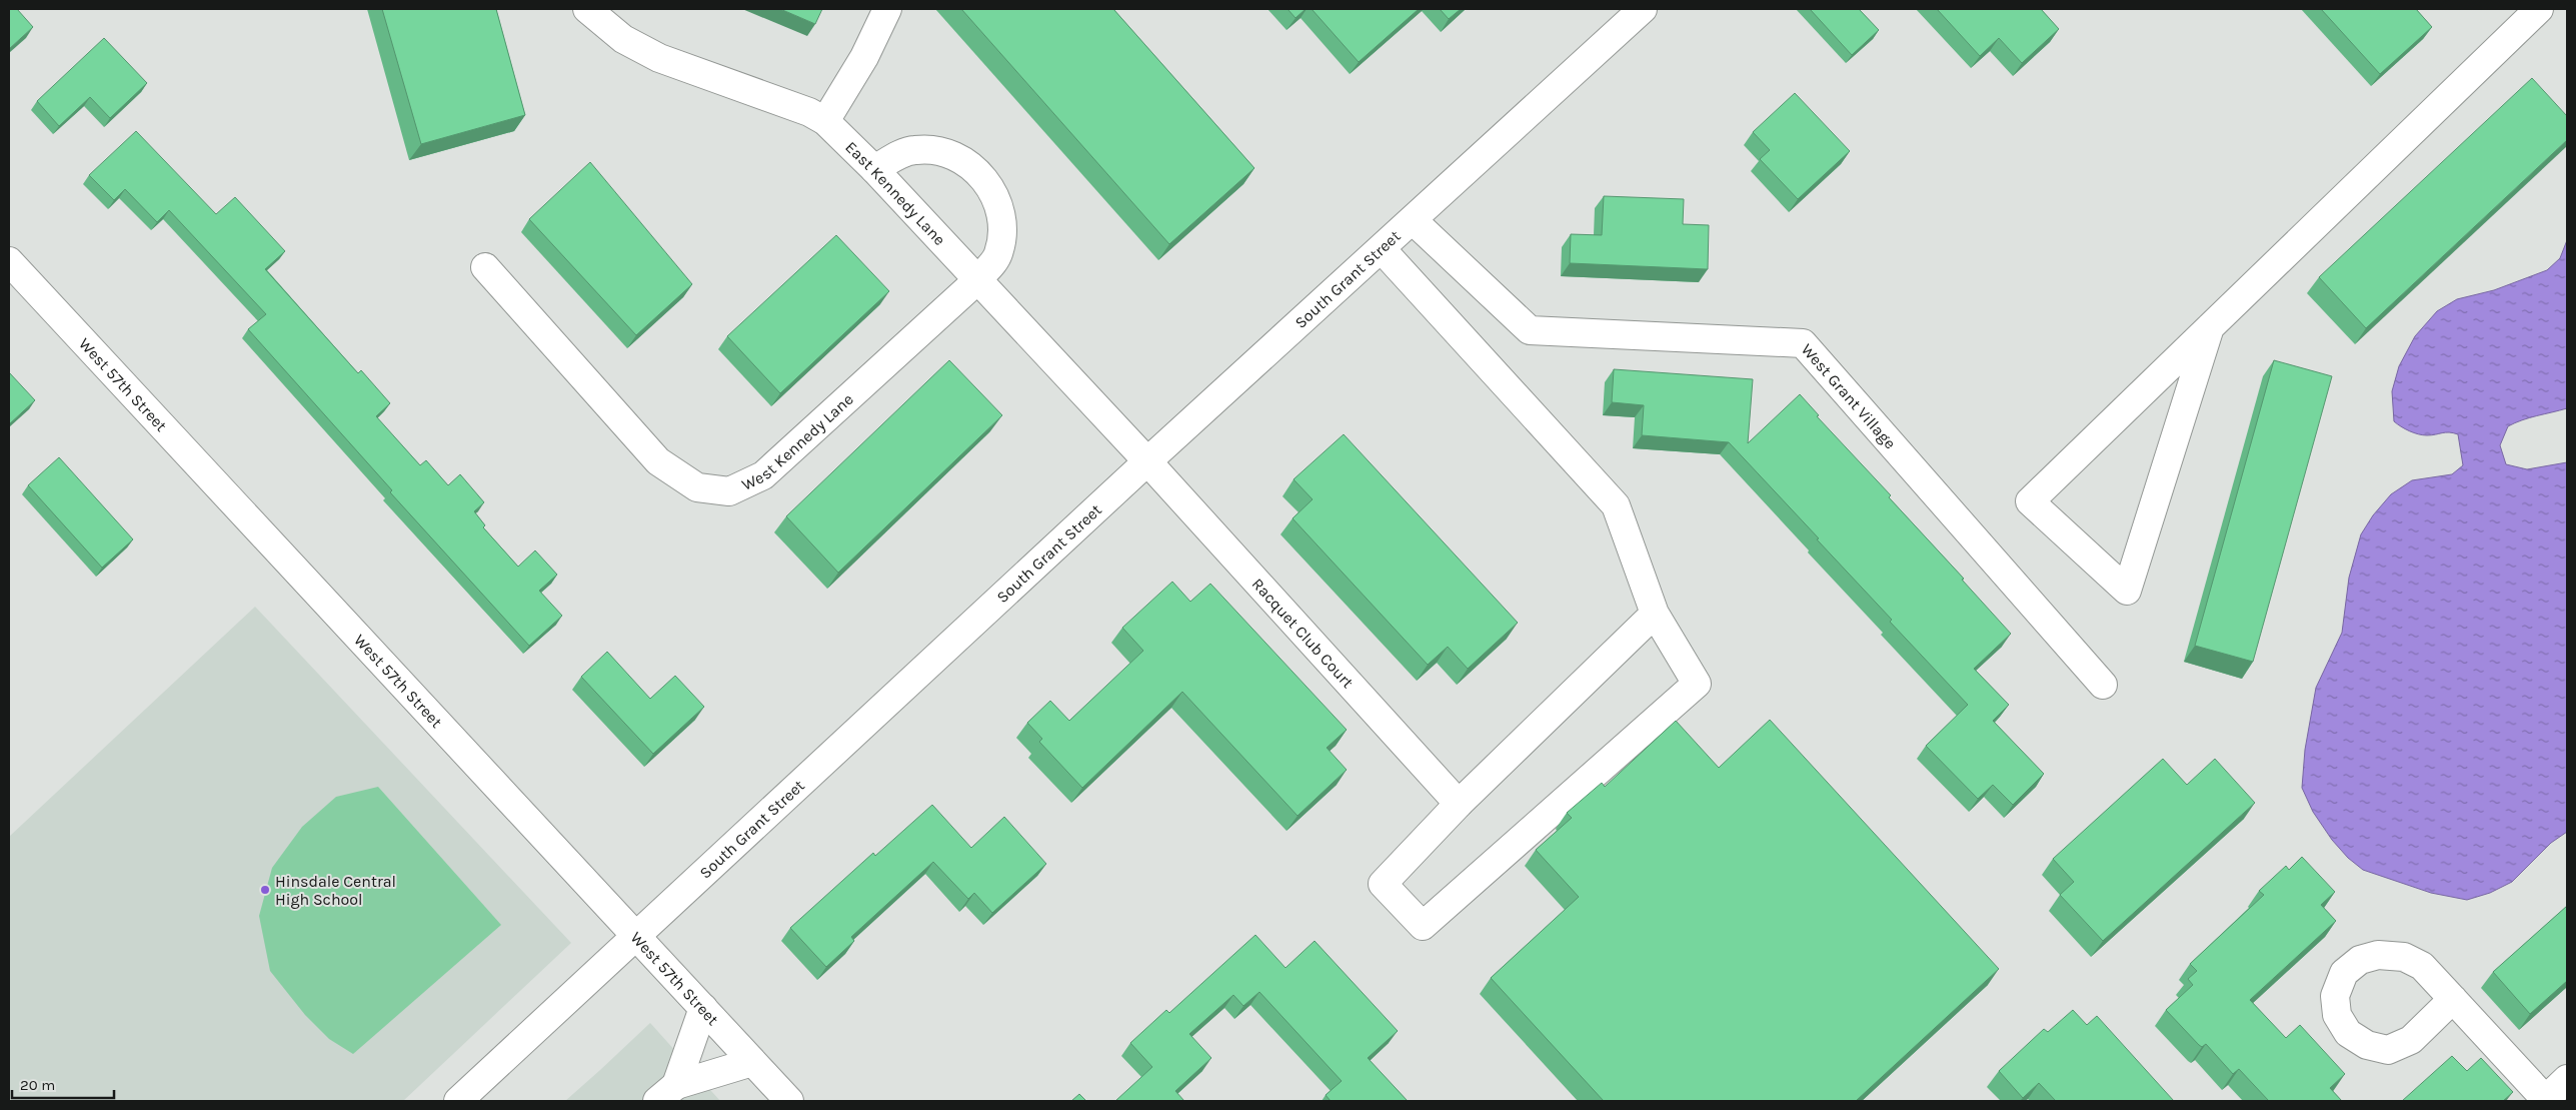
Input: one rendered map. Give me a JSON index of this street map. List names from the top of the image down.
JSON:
{
  "streets": {
    "street": [
      "East Kennedy Lane",
      "South Grant Street",
      "West 57th Street",
      "West Grant Village",
      "West Kennedy Lane",
      "Racquet Club Court"
    ]
  },
  "crossings": [
    ["East Kennedy Lane", "South Grant Street"],
    ["East Kennedy Lane", "West Kennedy Lane"],
    ["East Kennedy Lane", "Racquet Club Court"],
    ["South Grant Street", "West 57th Street"],
    ["South Grant Street", "West Grant Village"],
    ["South Grant Street", "Racquet Club Court"]
  ],
  "places": ["Hinsdale Central High School"],
  "scale_bar": "20 m"
}
